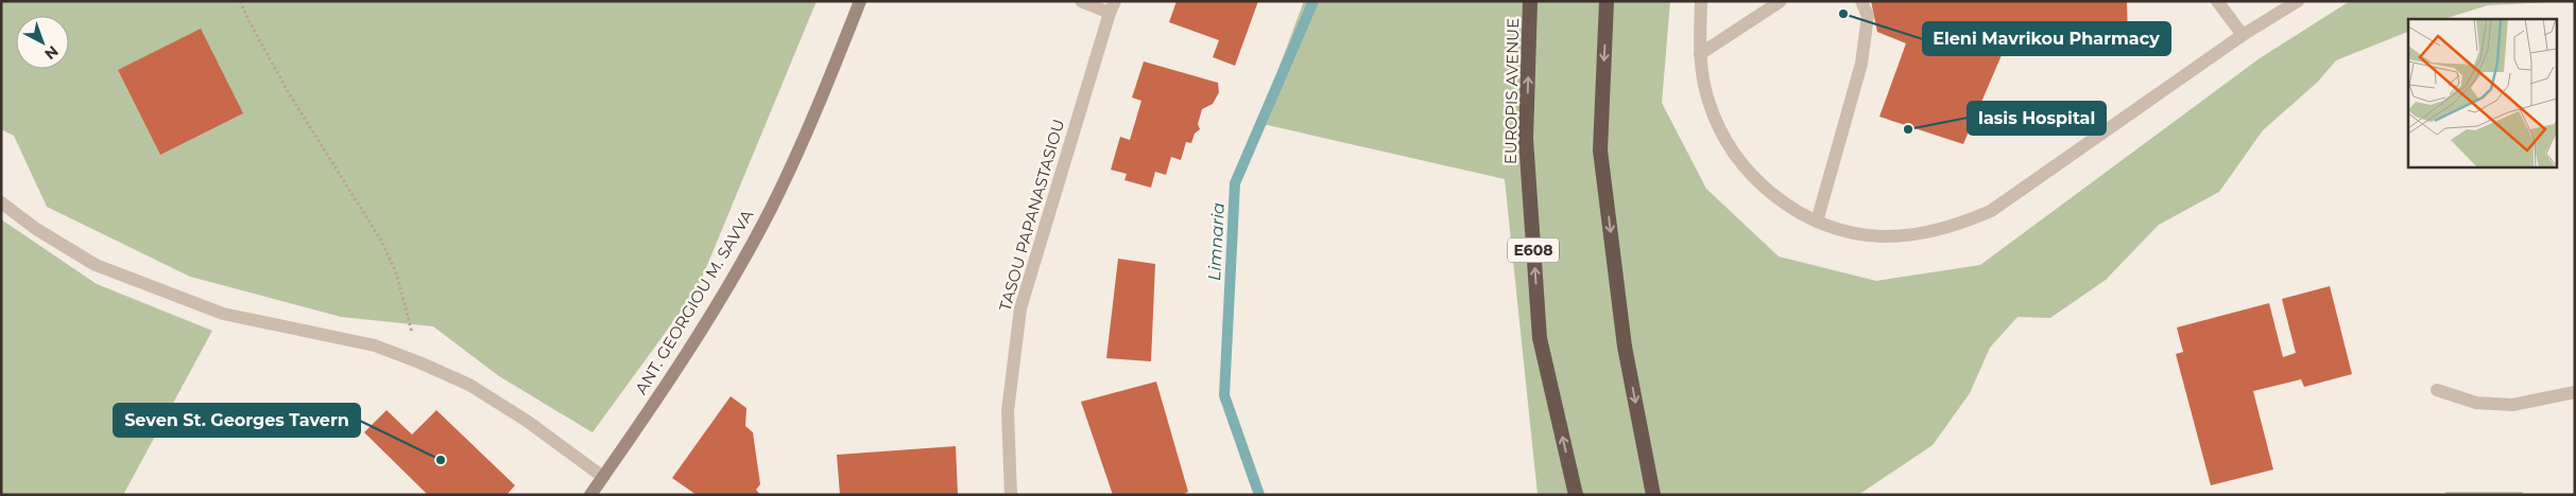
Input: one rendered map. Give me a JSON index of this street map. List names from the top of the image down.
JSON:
{
  "streets": {
    "highway": ["EUROPIS AVENUE", "E608"],
    "main road": ["ANT. GEORGIOU M. SAVVA"],
    "street": ["TASOU PAPANASTASIOU"]
  },
  "water": ["Limnaria"],
  "places": ["Eleni Mavrikou Pharmacy", "Iasis Hospital", "Seven St. Georges Tavern"],
  "north": "bottom right"
}
